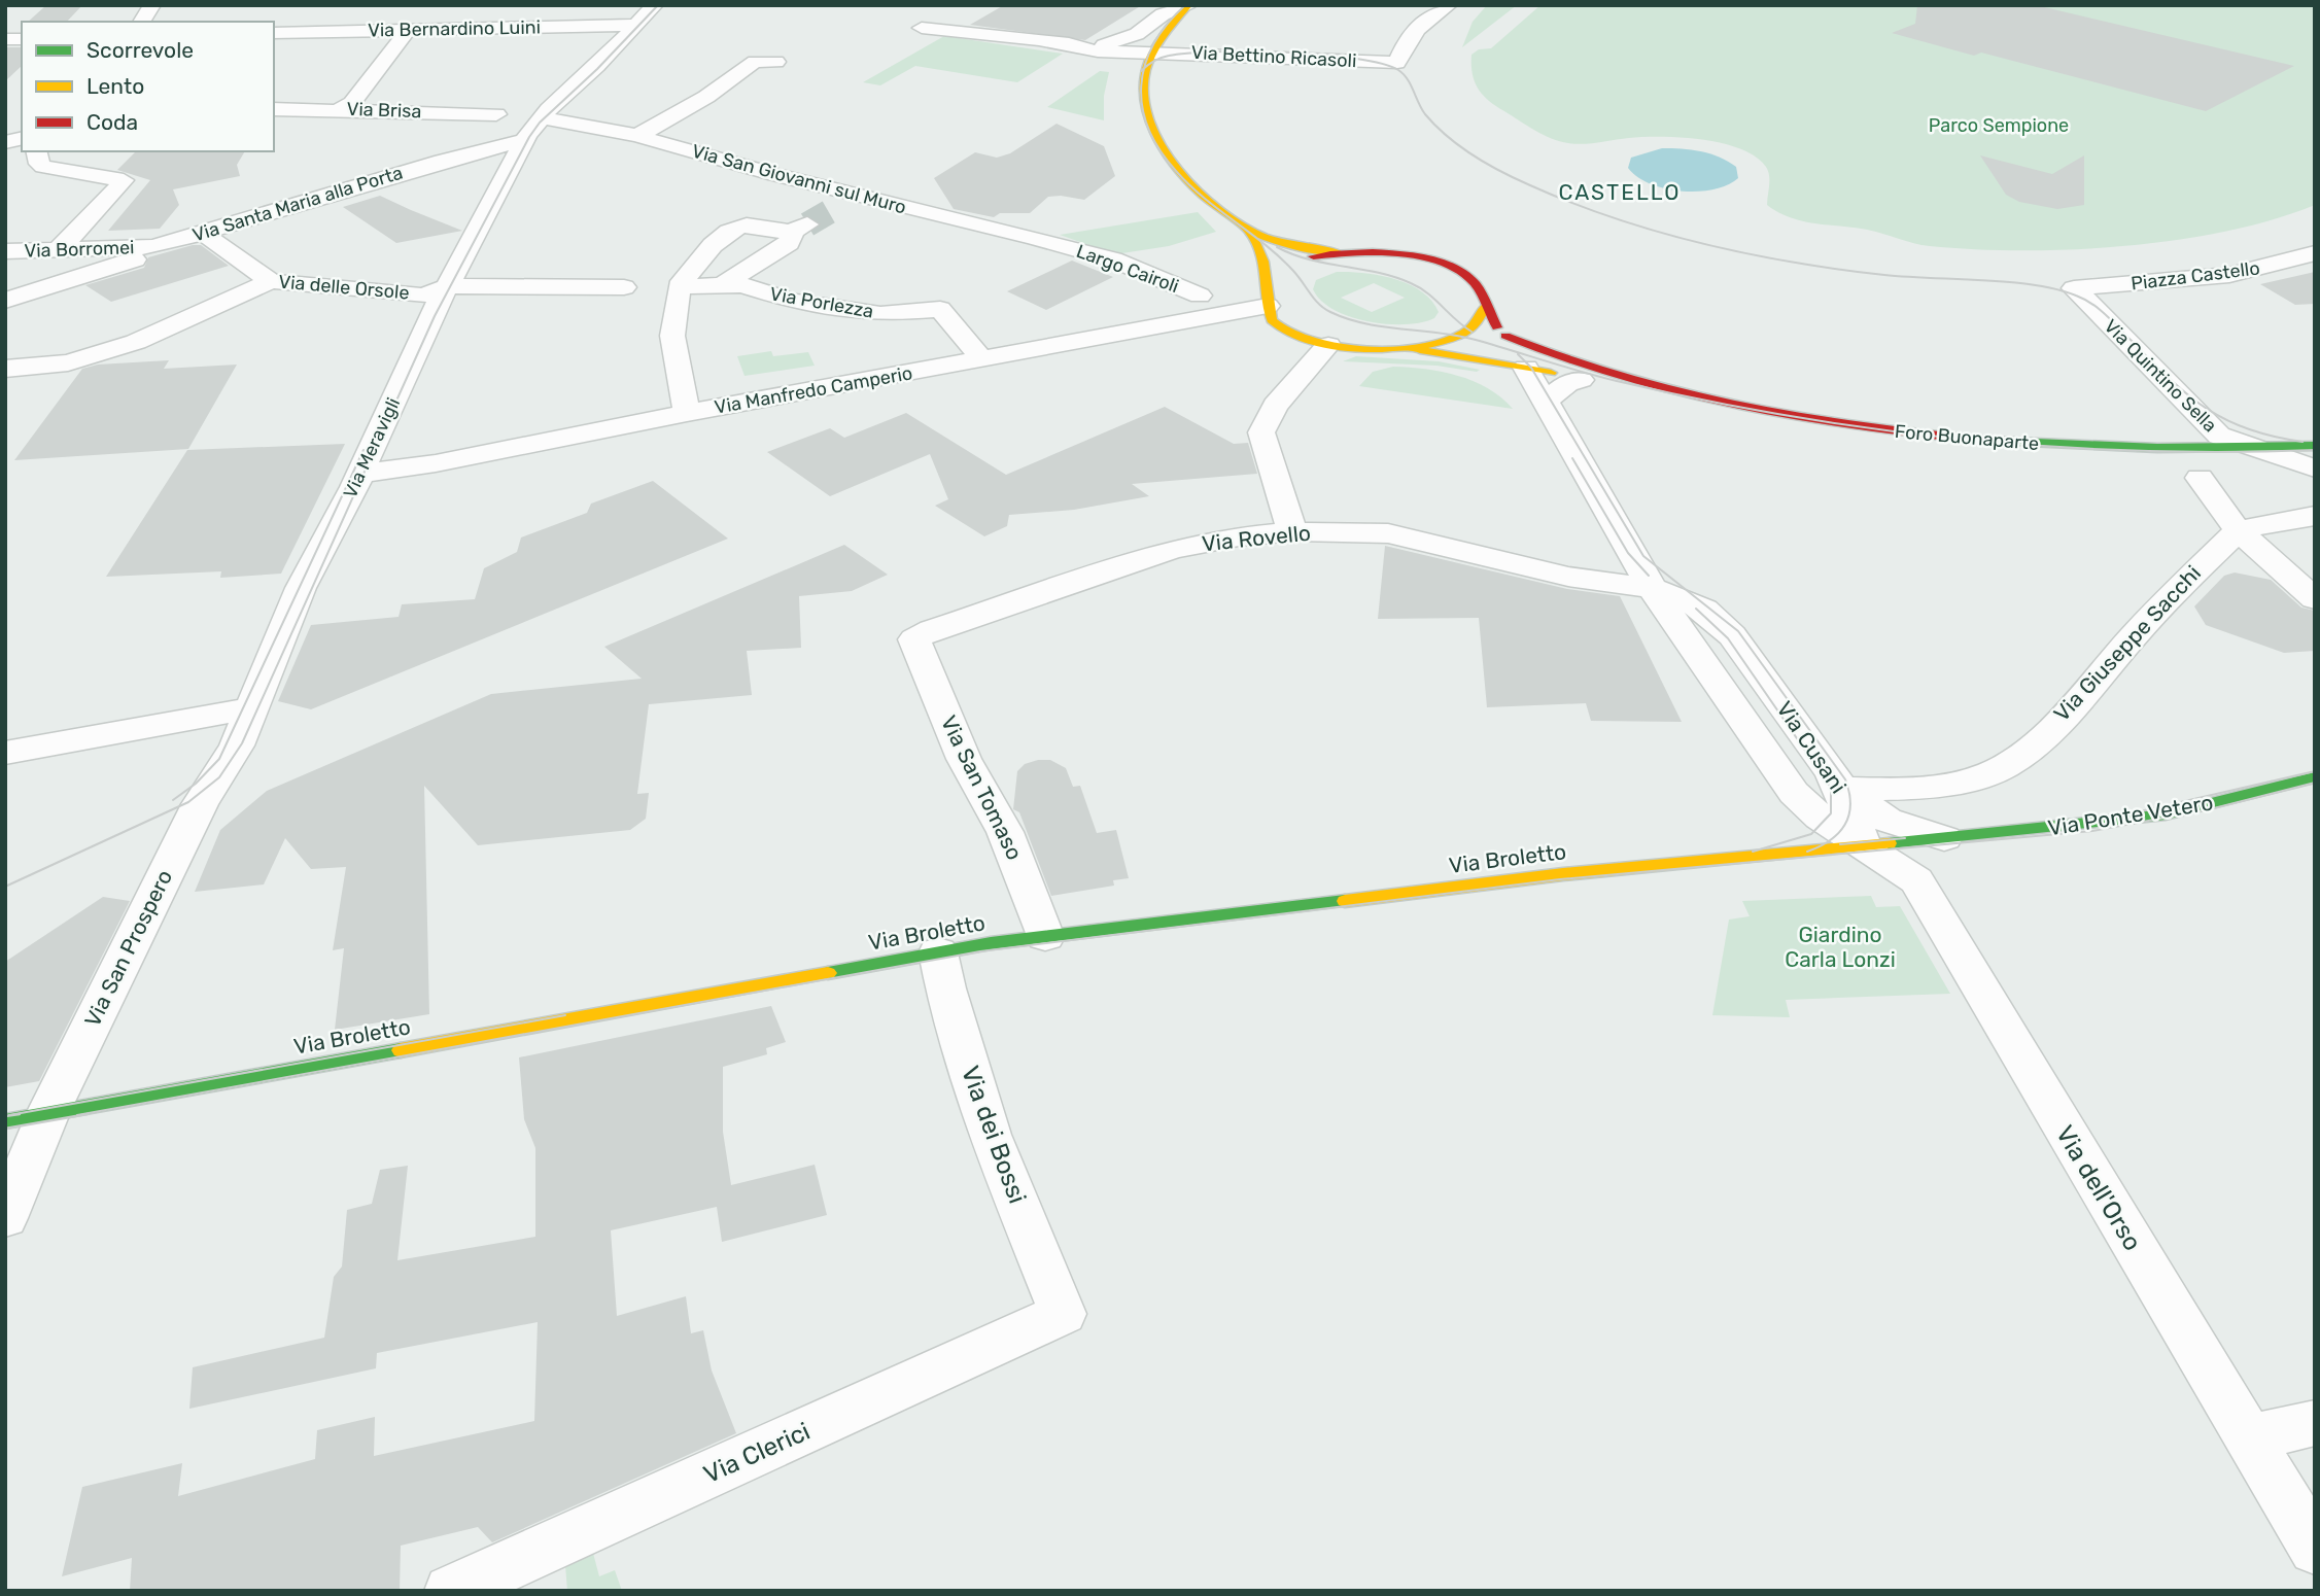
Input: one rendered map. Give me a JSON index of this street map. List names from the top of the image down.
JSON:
{
  "streets": {
    "street": [
      "Via Bernardino Luini",
      "Via Bettino Ricasoli",
      "Via Brisa",
      "Via San Giovanni sul Muro",
      "Via Santa Maria alla Porta",
      "Via Borromei",
      "Largo Cairoli",
      "Piazza Castello",
      "Via delle Orsole",
      "Via Porlezza",
      "Via Quintino Sella",
      "Via Manfredo Camperio",
      "Foro Buonaparte",
      "Via Meravigli",
      "Via Rovello",
      "Via Giuseppe Sacchi",
      "Via Cusani",
      "Via San Tomaso",
      "Via Ponte Vetero",
      "Via Broletto",
      "Via San Prospero",
      "Via dei Bossi",
      "Via dell'Orso",
      "Via Clerici"
    ]
  },
  "crossings": [
    ["Via San Giovanni sul Muro", "Via Santa Maria alla Porta"],
    ["Via San Giovanni sul Muro", "Largo Cairoli"],
    ["Via San Giovanni sul Muro", "Via Meravigli"],
    ["Via Santa Maria alla Porta", "Via Borromei"],
    ["Via Santa Maria alla Porta", "Via Meravigli"],
    ["Piazza Castello", "Via Quintino Sella"],
    ["Via delle Orsole", "Via Meravigli"],
    ["Via Porlezza", "Via Manfredo Camperio"],
    ["Via Quintino Sella", "Foro Buonaparte"],
    ["Via Manfredo Camperio", "Via Meravigli"],
    ["Foro Buonaparte", "Via Cusani"],
    ["Via Meravigli", "Via San Prospero"],
    ["Via Rovello", "Via Cusani"],
    ["Via Rovello", "Via San Tomaso"],
    ["Via Giuseppe Sacchi", "Via Cusani"],
    ["Via Giuseppe Sacchi", "Via Ponte Vetero"],
    ["Via Cusani", "Via Ponte Vetero"],
    ["Via Cusani", "Via Broletto"],
    ["Via Cusani", "Via dell'Orso"],
    ["Via San Tomaso", "Via Broletto"],
    ["Via Ponte Vetero", "Via Broletto"],
    ["Via Ponte Vetero", "Via dell'Orso"],
    ["Via Broletto", "Via San Prospero"],
    ["Via Broletto", "Via dei Bossi"],
    ["Via Broletto", "Via dell'Orso"],
    ["Via dei Bossi", "Via Clerici"]
  ],
  "districts": ["CASTELLO"],
  "parks": ["Parco Sempione", "Giardino Carla Lonzi"],
  "legend": ["Scorrevole", "Lento", "Coda"]
}
